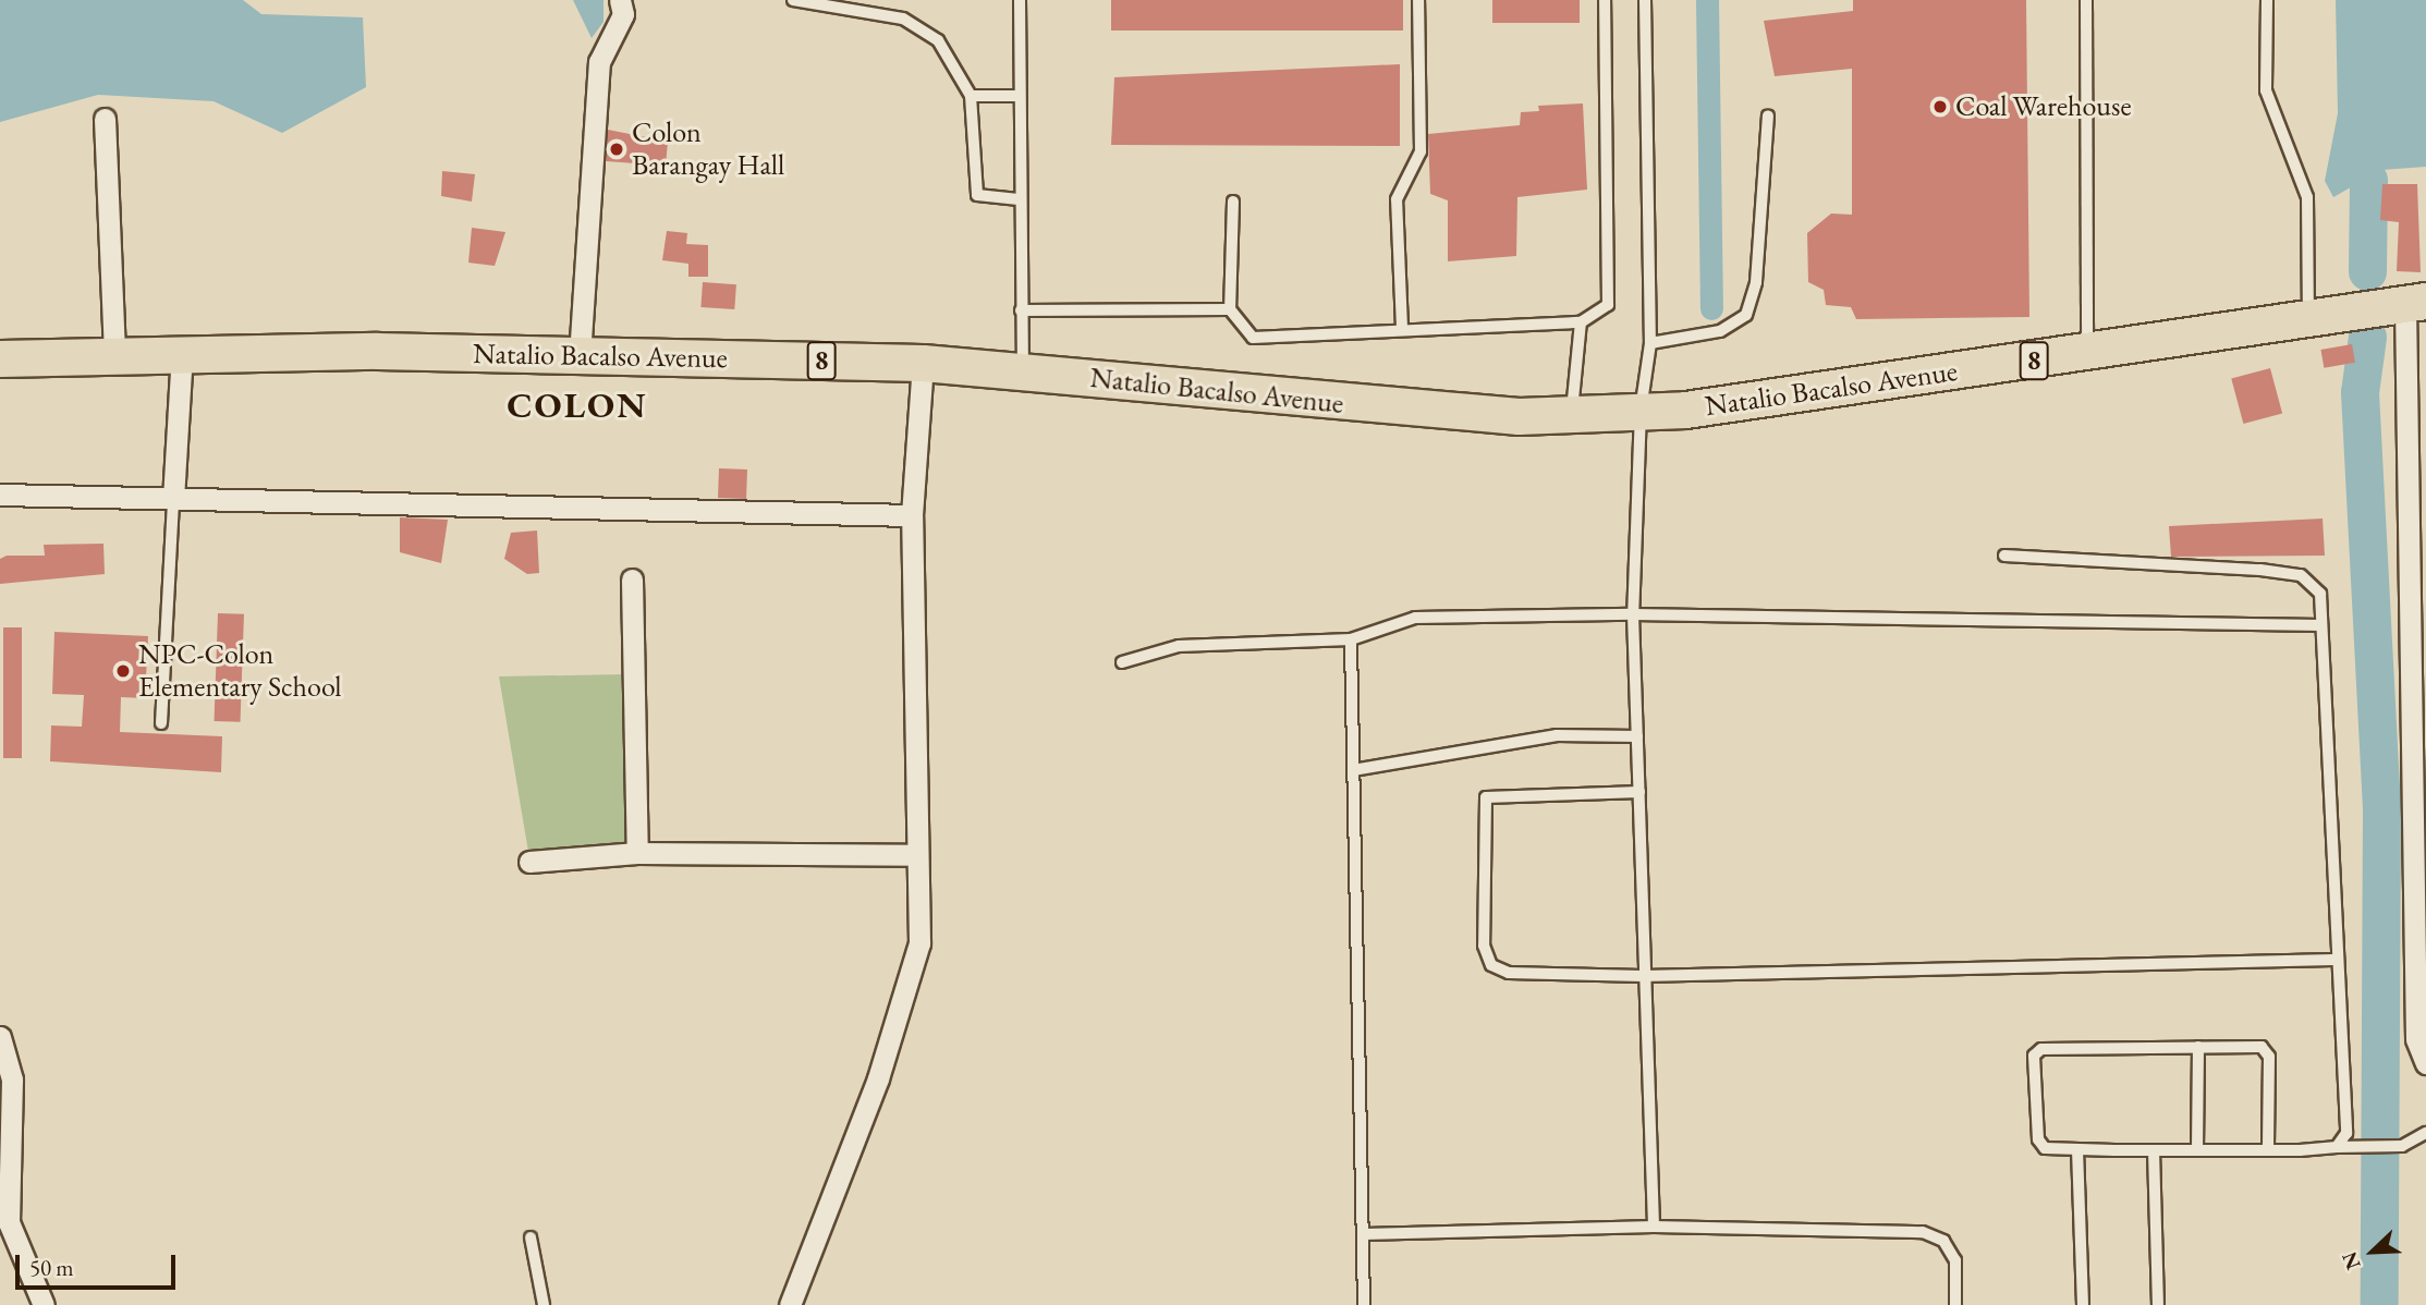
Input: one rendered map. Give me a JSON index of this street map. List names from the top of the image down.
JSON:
{
  "streets": {
    "highway": ["Natalio Bacalso Avenue", "8"]
  },
  "districts": ["COLON"],
  "places": ["Coal Warehouse", "Colon Barangay Hall", "NPC-Colon Elementary School"],
  "scale_bar": "50 m",
  "north": "bottom left"
}
